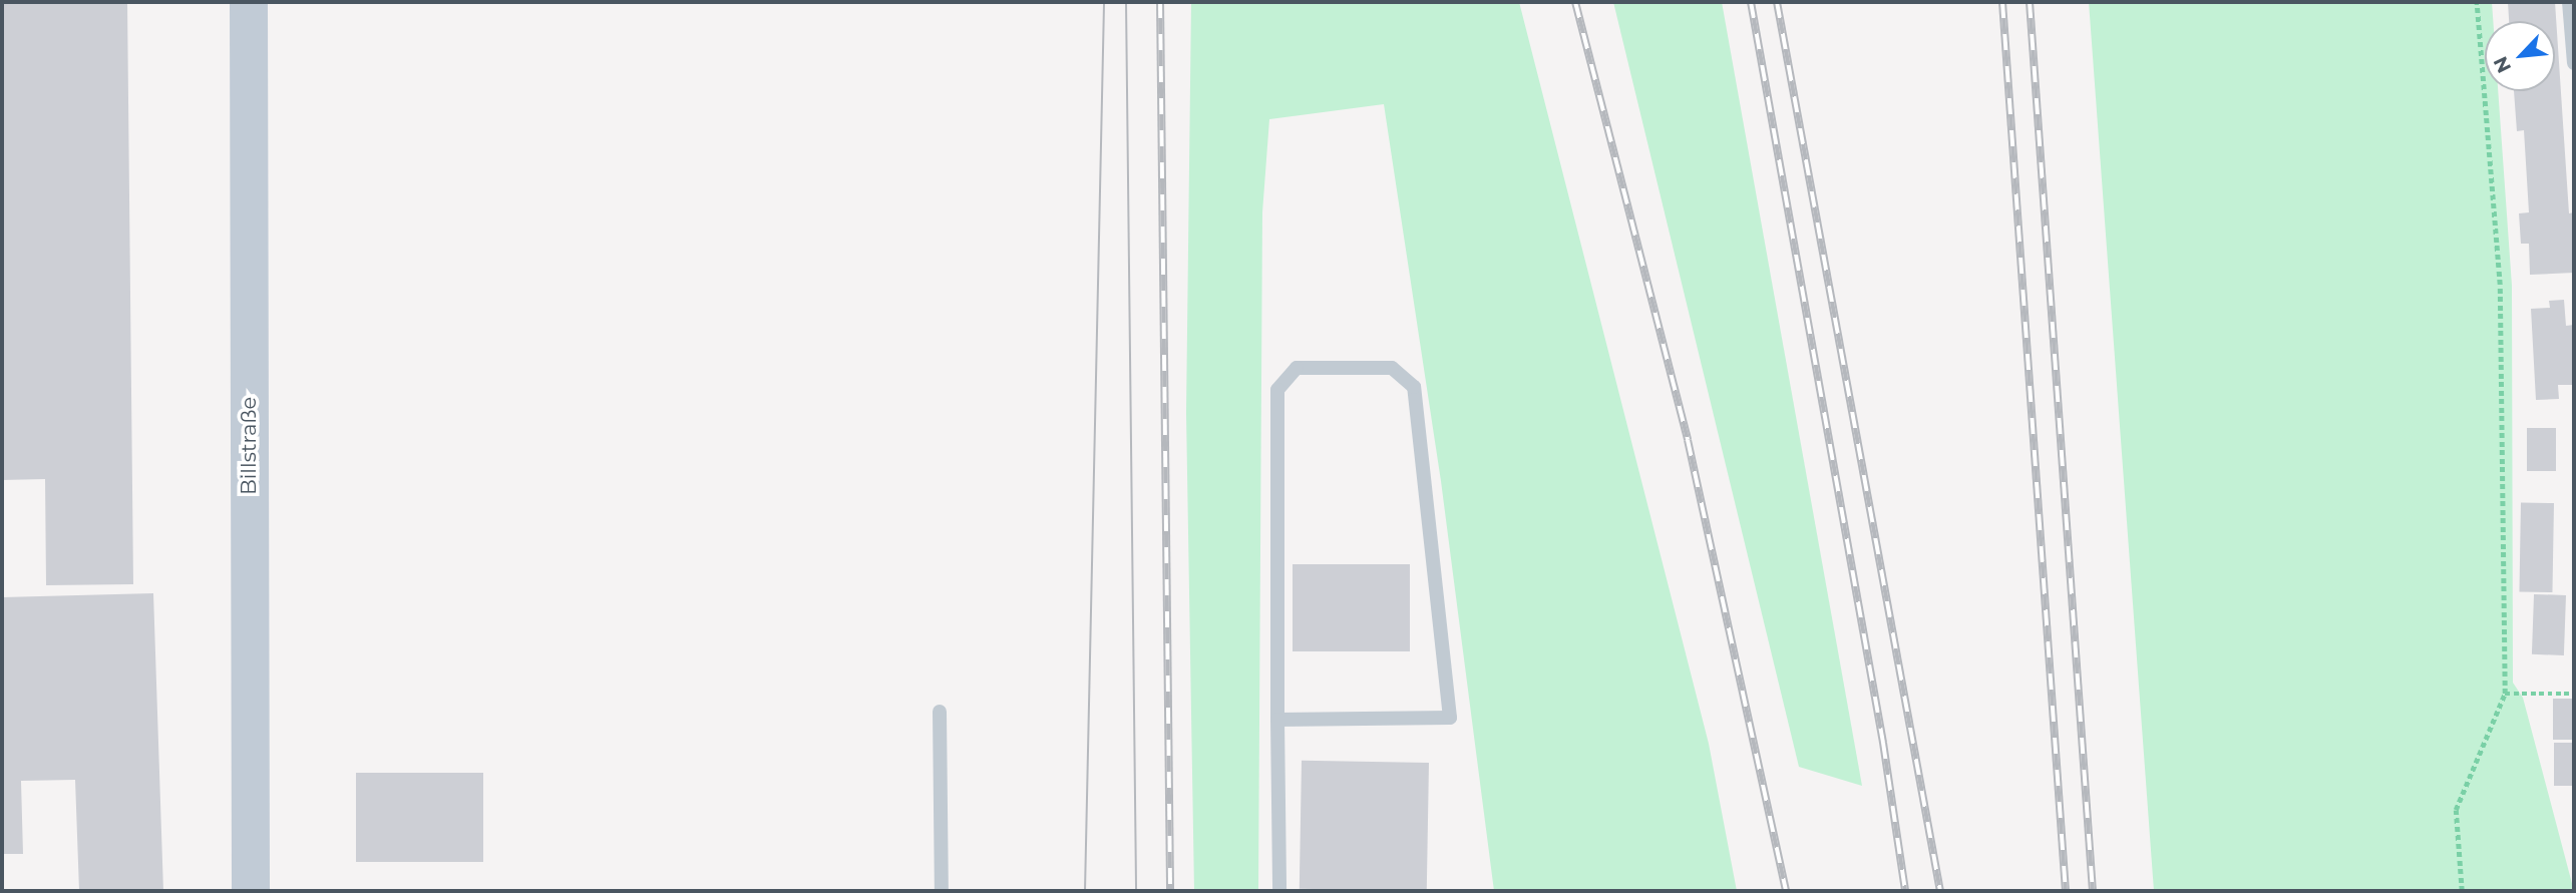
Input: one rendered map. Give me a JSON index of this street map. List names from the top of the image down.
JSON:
{
  "streets": {
    "street": ["Billstraße"]
  },
  "north": "bottom left"
}
